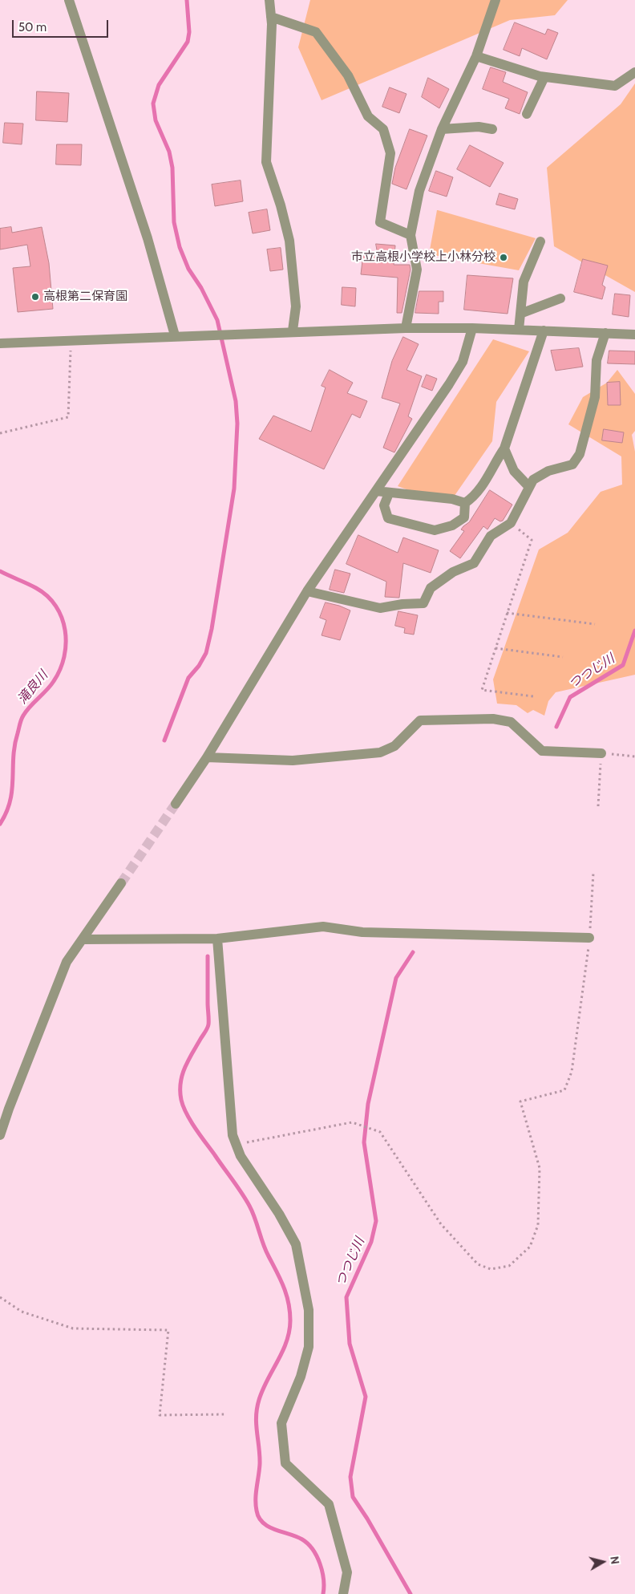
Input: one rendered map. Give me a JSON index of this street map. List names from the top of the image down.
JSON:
{
  "water": ["つつじ川", "滝良川"],
  "places": ["市立高根小学校上小林分校", "高根第二保育園"],
  "scale_bar": "50 m",
  "north": "right"
}
